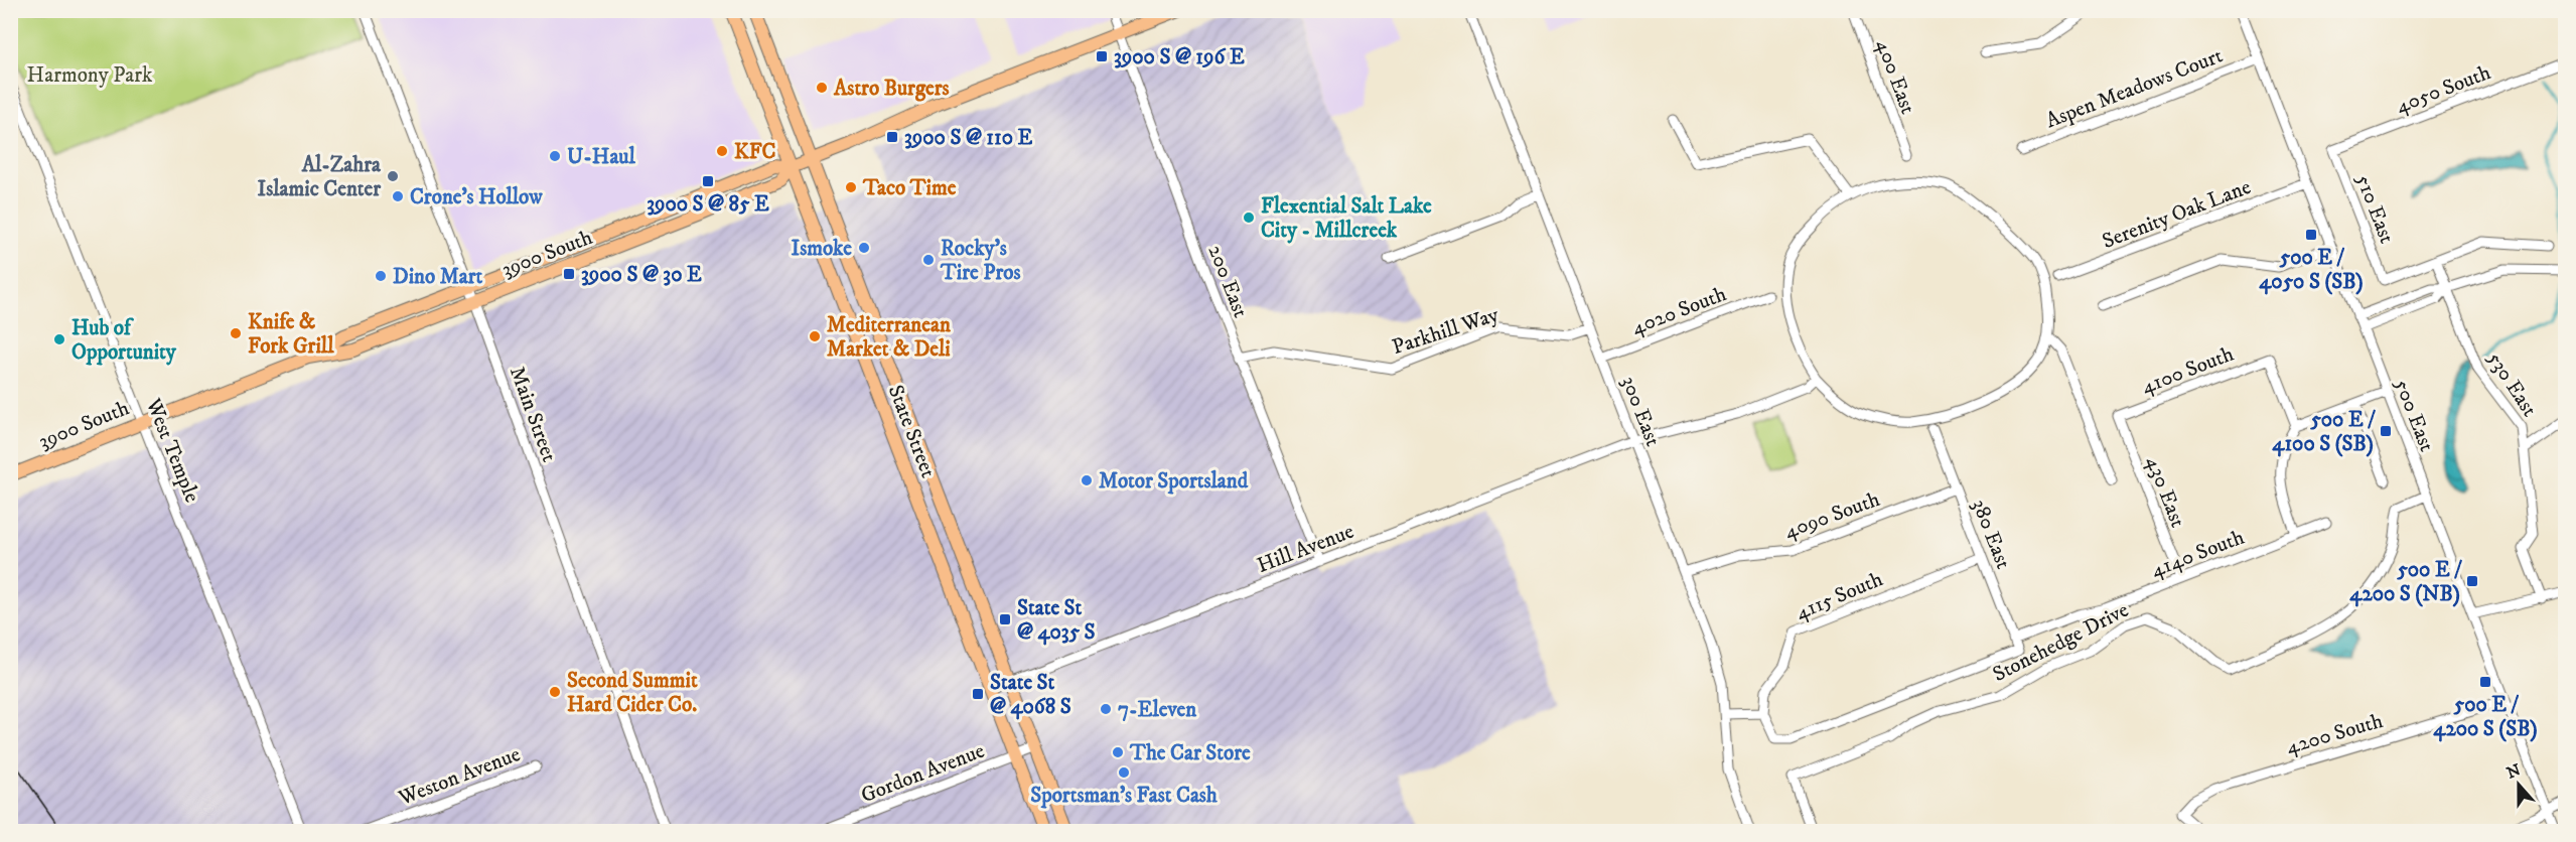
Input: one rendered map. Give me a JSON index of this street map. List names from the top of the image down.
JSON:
{
  "streets": {
    "main road": ["3900 South", "State Street"],
    "street": [
      "400 East",
      "Aspen Meadows Court",
      "4050 South",
      "510 East",
      "Serenity Oak Lane",
      "200 East",
      "4020 South",
      "Parkhill Way",
      "4100 South",
      "530 East",
      "300 East",
      "Main Street",
      "500 East",
      "West Temple",
      "430 East",
      "4090 South",
      "380 East",
      "Hill Avenue",
      "4140 South",
      "4115 South",
      "Stonehedge Drive",
      "4200 South",
      "Gordon Avenue",
      "Weston Avenue"
    ]
  },
  "crossings": [
    ["Aspen Meadows Court", "500 East"],
    ["4050 South", "510 East"],
    ["510 East", "530 East"],
    ["Serenity Oak Lane", "500 East"],
    ["3900 South", "200 East"],
    ["3900 South", "Main Street"],
    ["3900 South", "State Street"],
    ["3900 South", "West Temple"],
    ["200 East", "Parkhill Way"],
    ["200 East", "Hill Avenue"],
    ["4020 South", "300 East"],
    ["Parkhill Way", "300 East"],
    ["4100 South", "430 East"],
    ["300 East", "4090 South"],
    ["300 East", "Hill Avenue"],
    ["500 East", "Stonehedge Drive"],
    ["500 East", "4200 South"],
    ["State Street", "Hill Avenue"],
    ["State Street", "Gordon Avenue"],
    ["430 East", "4140 South"],
    ["4090 South", "380 East"],
    ["380 East", "4140 South"],
    ["380 East", "4115 South"]
  ],
  "parks": ["Harmony Park"],
  "places": {
    "transit": [
      "3900 S @ 196 E",
      "3900 S @ 110 E",
      "3900 S @ 85 E",
      "500 E / 4050 S (SB)",
      "3900 S @ 30 E",
      "500 E / 4100 S (SB)",
      "500 E / 4200 S (NB)",
      "State St @ 4035 S",
      "500 E / 4200 S (SB)",
      "State St @ 4068 S"
    ],
    "other": [
      "Astro Burgers",
      "KFC",
      "U-Haul",
      "Al-Zahra Islamic Center",
      "Taco Time",
      "Crone's Hollow",
      "Flexential Salt Lake City - Millcreek",
      "Ismoke",
      "Rocky's Tire Pros",
      "Dino Mart",
      "Knife & Fork Grill",
      "Mediterranean Market & Deli",
      "Hub of Opportunity",
      "Motor Sportsland",
      "Second Summit Hard Cider Co.",
      "7-Eleven",
      "The Car Store",
      "Sportsman's Fast Cash"
    ]
  },
  "north": "top"
}
